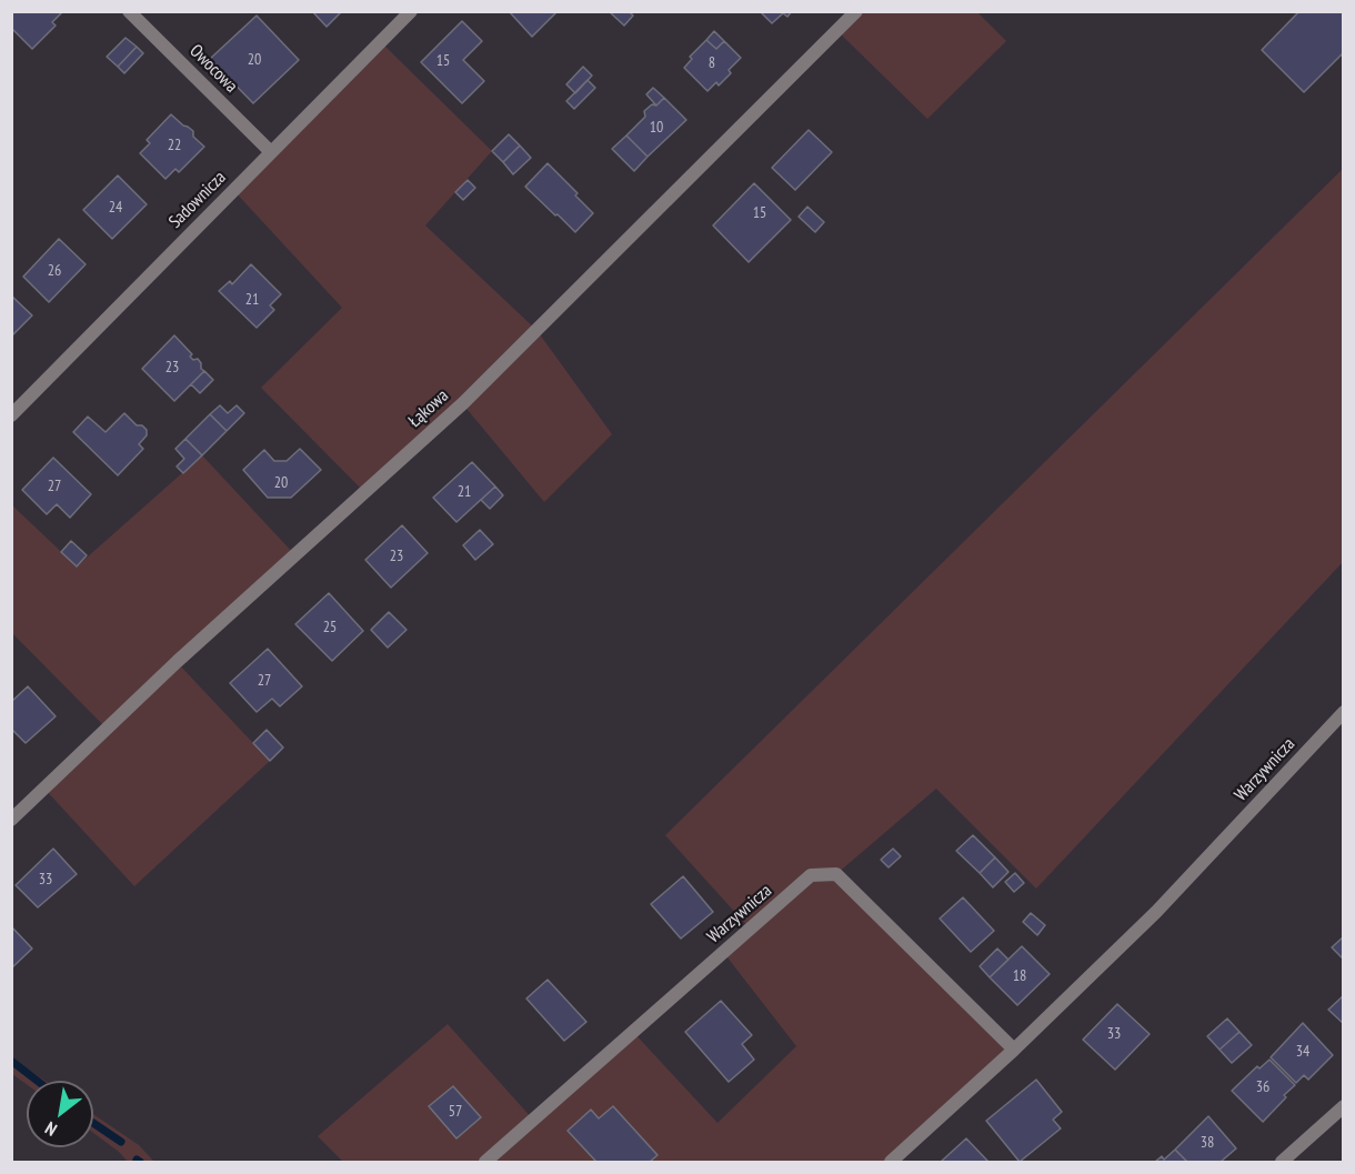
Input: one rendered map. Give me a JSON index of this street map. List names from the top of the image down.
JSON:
{
  "streets": {
    "street": [
      "Owocowa",
      "Sadownicza",
      "Łąkowa",
      "Warzywnicza"
    ]
  },
  "crossings": [
    ["Owocowa", "Sadownicza"]
  ],
  "house_numbers": [
    "20",
    "15",
    "8",
    "10",
    "22",
    "24",
    "15",
    "26",
    "21",
    "23",
    "20",
    "27",
    "21",
    "23",
    "25",
    "27",
    "33",
    "18",
    "33",
    "34",
    "36",
    "57",
    "38"
  ],
  "north": "bottom left"
}
